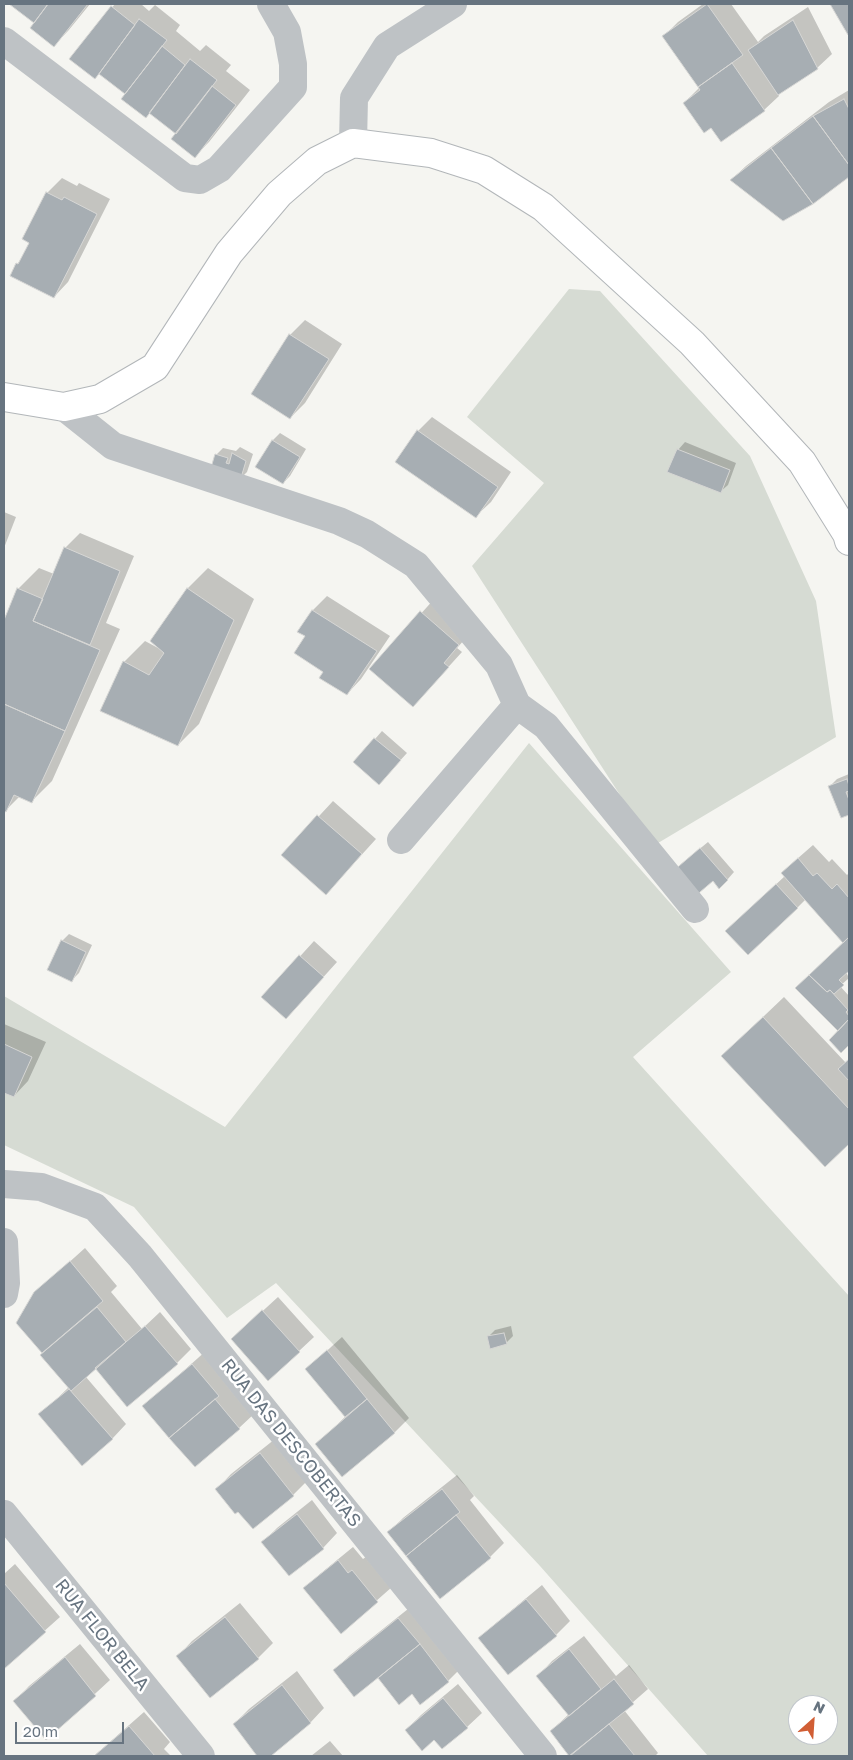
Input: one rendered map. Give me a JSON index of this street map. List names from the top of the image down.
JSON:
{
  "streets": {
    "street": ["RUA DAS DESCOBERTAS", "RUA FLOR BELA"]
  },
  "scale_bar": "20 m",
  "north": "top right"
}
